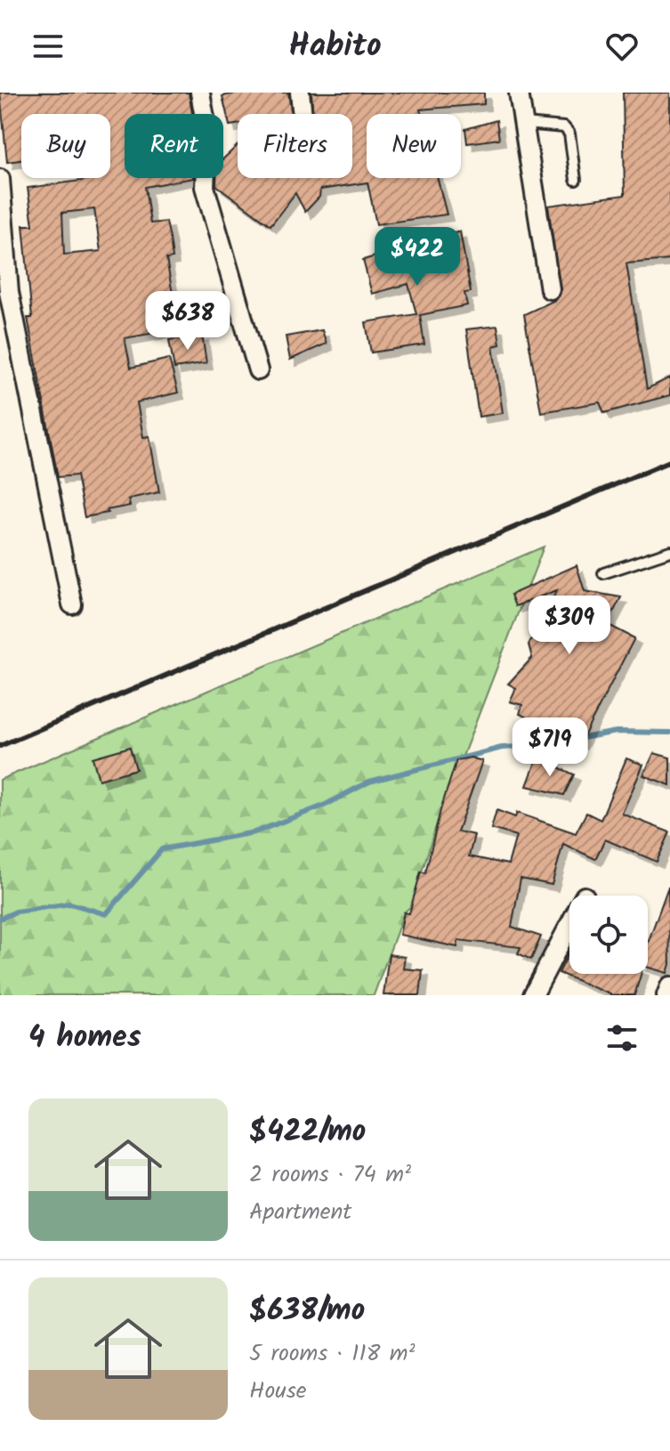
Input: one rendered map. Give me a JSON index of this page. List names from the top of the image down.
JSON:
{
  "page": {
    "header": "Habito",
    "chip": [
      "Buy",
      "Rent",
      "Filters",
      "New"
    ],
    "price": [
      "$422",
      "$638",
      "$309",
      "$719"
    ],
    "heading": "4 homes",
    "list": [
      {
        "name": "$422/mo",
        "note": "2 rooms · 74 m² · Apartment"
      },
      {
        "name": "$638/mo",
        "note": "5 rooms · 118 m² · House"
      }
    ]
  }
}
